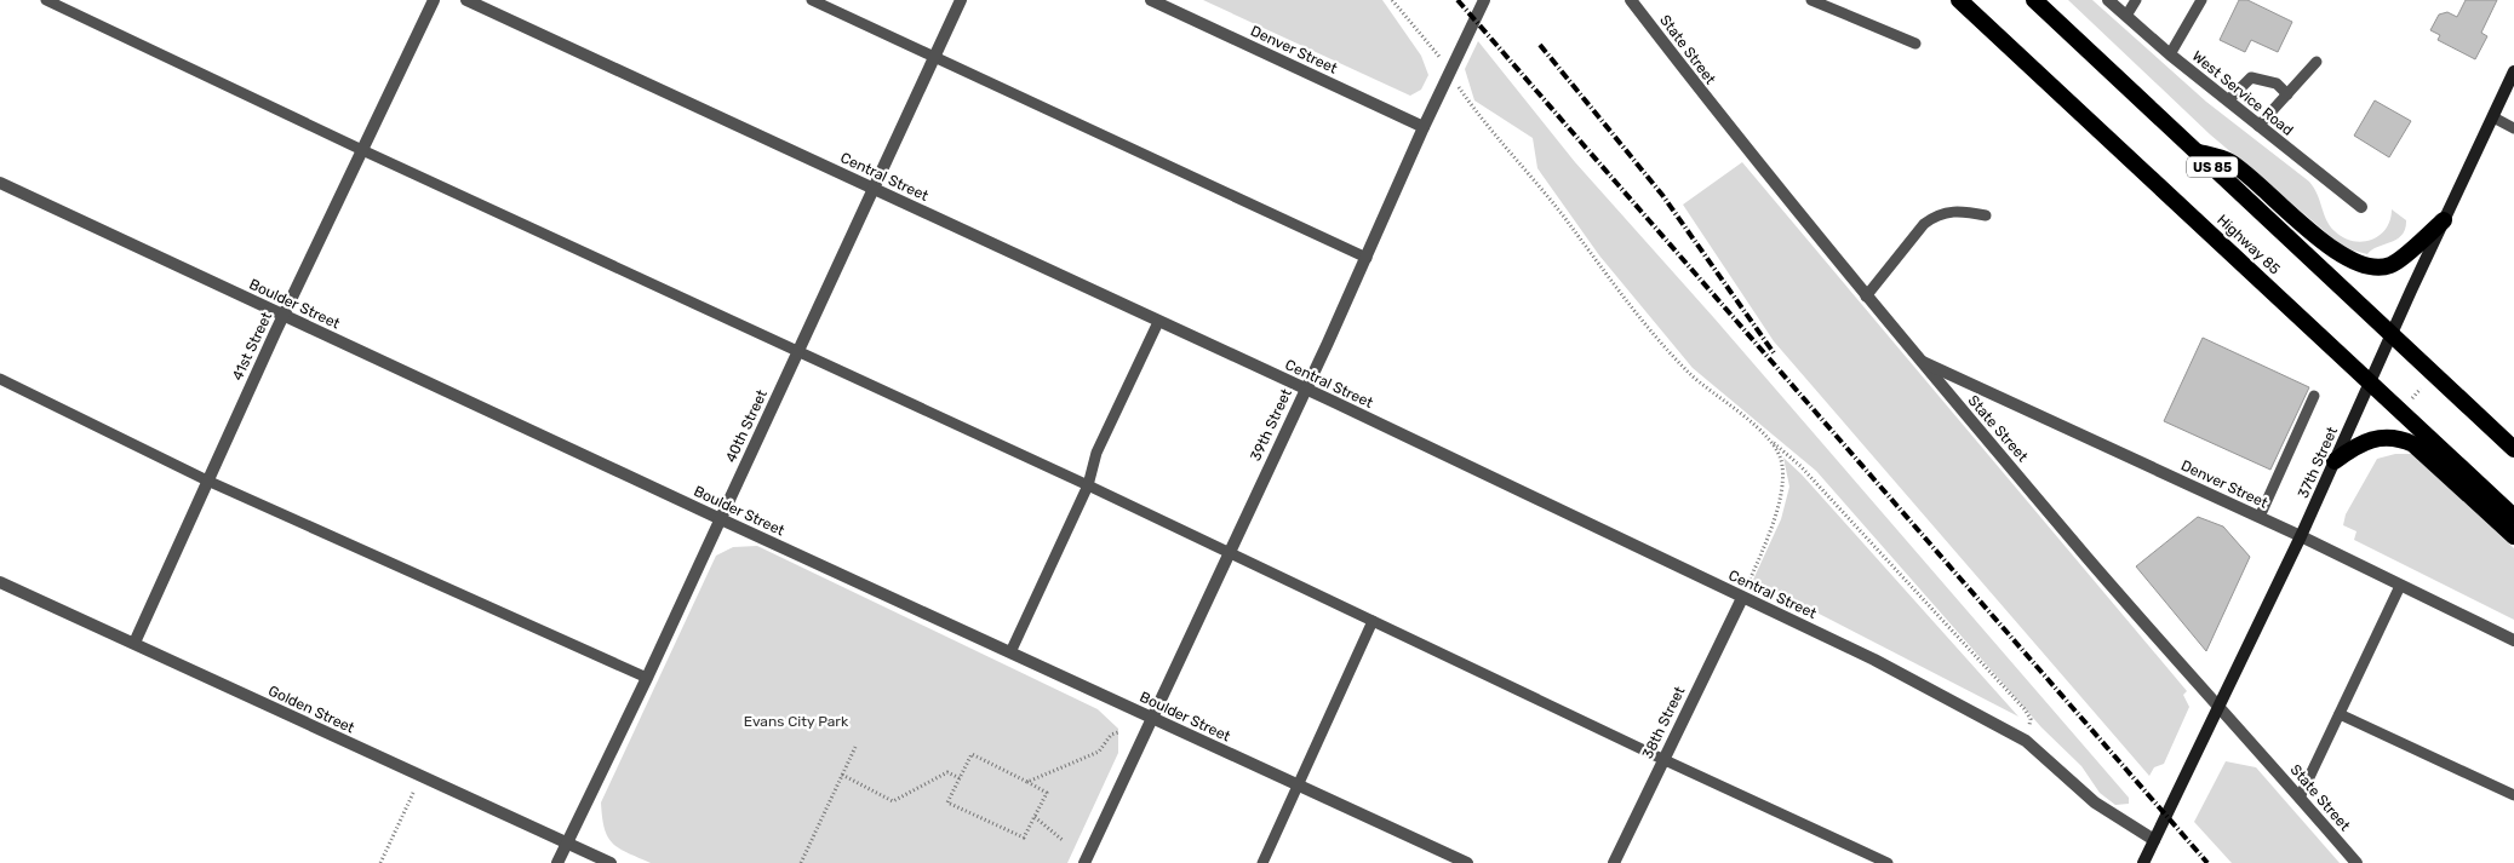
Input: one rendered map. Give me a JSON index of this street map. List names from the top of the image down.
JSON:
{
  "streets": {
    "highway": ["US 85", "Highway 85"],
    "main road": ["37th Street"],
    "street": [
      "Denver Street",
      "State Street",
      "West Service Road",
      "Central Street",
      "Boulder Street",
      "41st Street",
      "39th Street",
      "40th Street",
      "Golden Street",
      "38th Street"
    ]
  },
  "crossings": [
    ["Denver Street", "State Street"],
    ["Denver Street", "39th Street"],
    ["Denver Street", "37th Street"],
    ["State Street", "37th Street"],
    ["Central Street", "39th Street"],
    ["Central Street", "40th Street"],
    ["Central Street", "37th Street"],
    ["Central Street", "38th Street"],
    ["Highway 85", "37th Street"],
    ["Boulder Street", "41st Street"],
    ["Boulder Street", "39th Street"],
    ["Boulder Street", "40th Street"],
    ["41st Street", "Golden Street"],
    ["40th Street", "Golden Street"]
  ],
  "parks": ["Evans City Park"]
}
